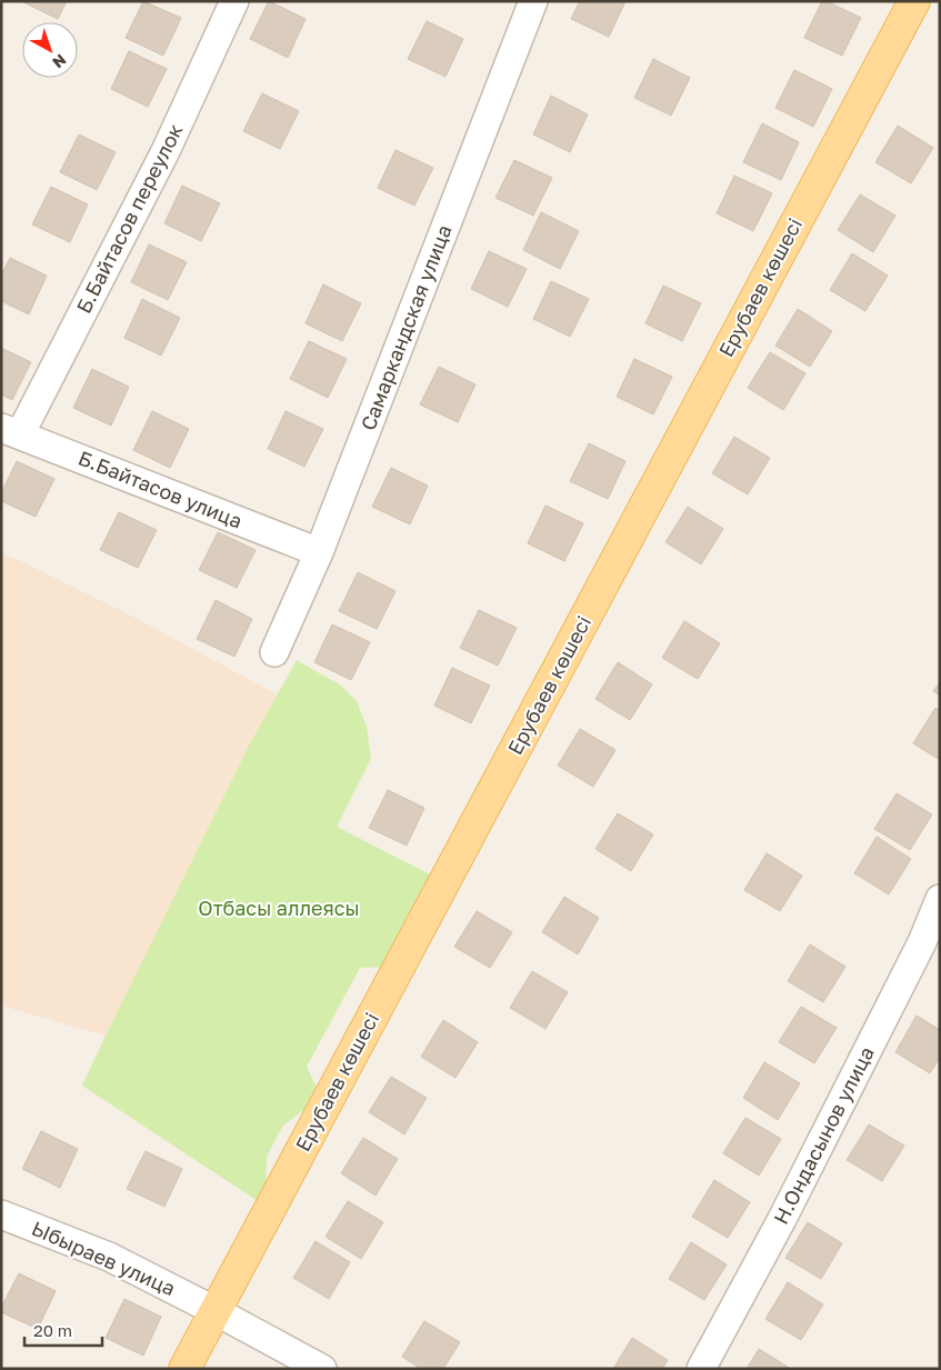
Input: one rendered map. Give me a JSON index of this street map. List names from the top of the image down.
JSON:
{
  "streets": {
    "main road": ["Ерубаев көшесі"],
    "street": [
      "Б.Байтасов переулок",
      "Самаркандская улица",
      "Б.Байтасов улица",
      "Н.Ондасынов улица",
      "Ыбыраев улица"
    ]
  },
  "crossings": [
    ["Б.Байтасов переулок", "Б.Байтасов улица"],
    ["Ерубаев көшесі", "Ыбыраев улица"],
    ["Самаркандская улица", "Б.Байтасов улица"]
  ],
  "parks": ["Отбасы аллеясы"],
  "scale_bar": "20 m",
  "north": "bottom right"
}
